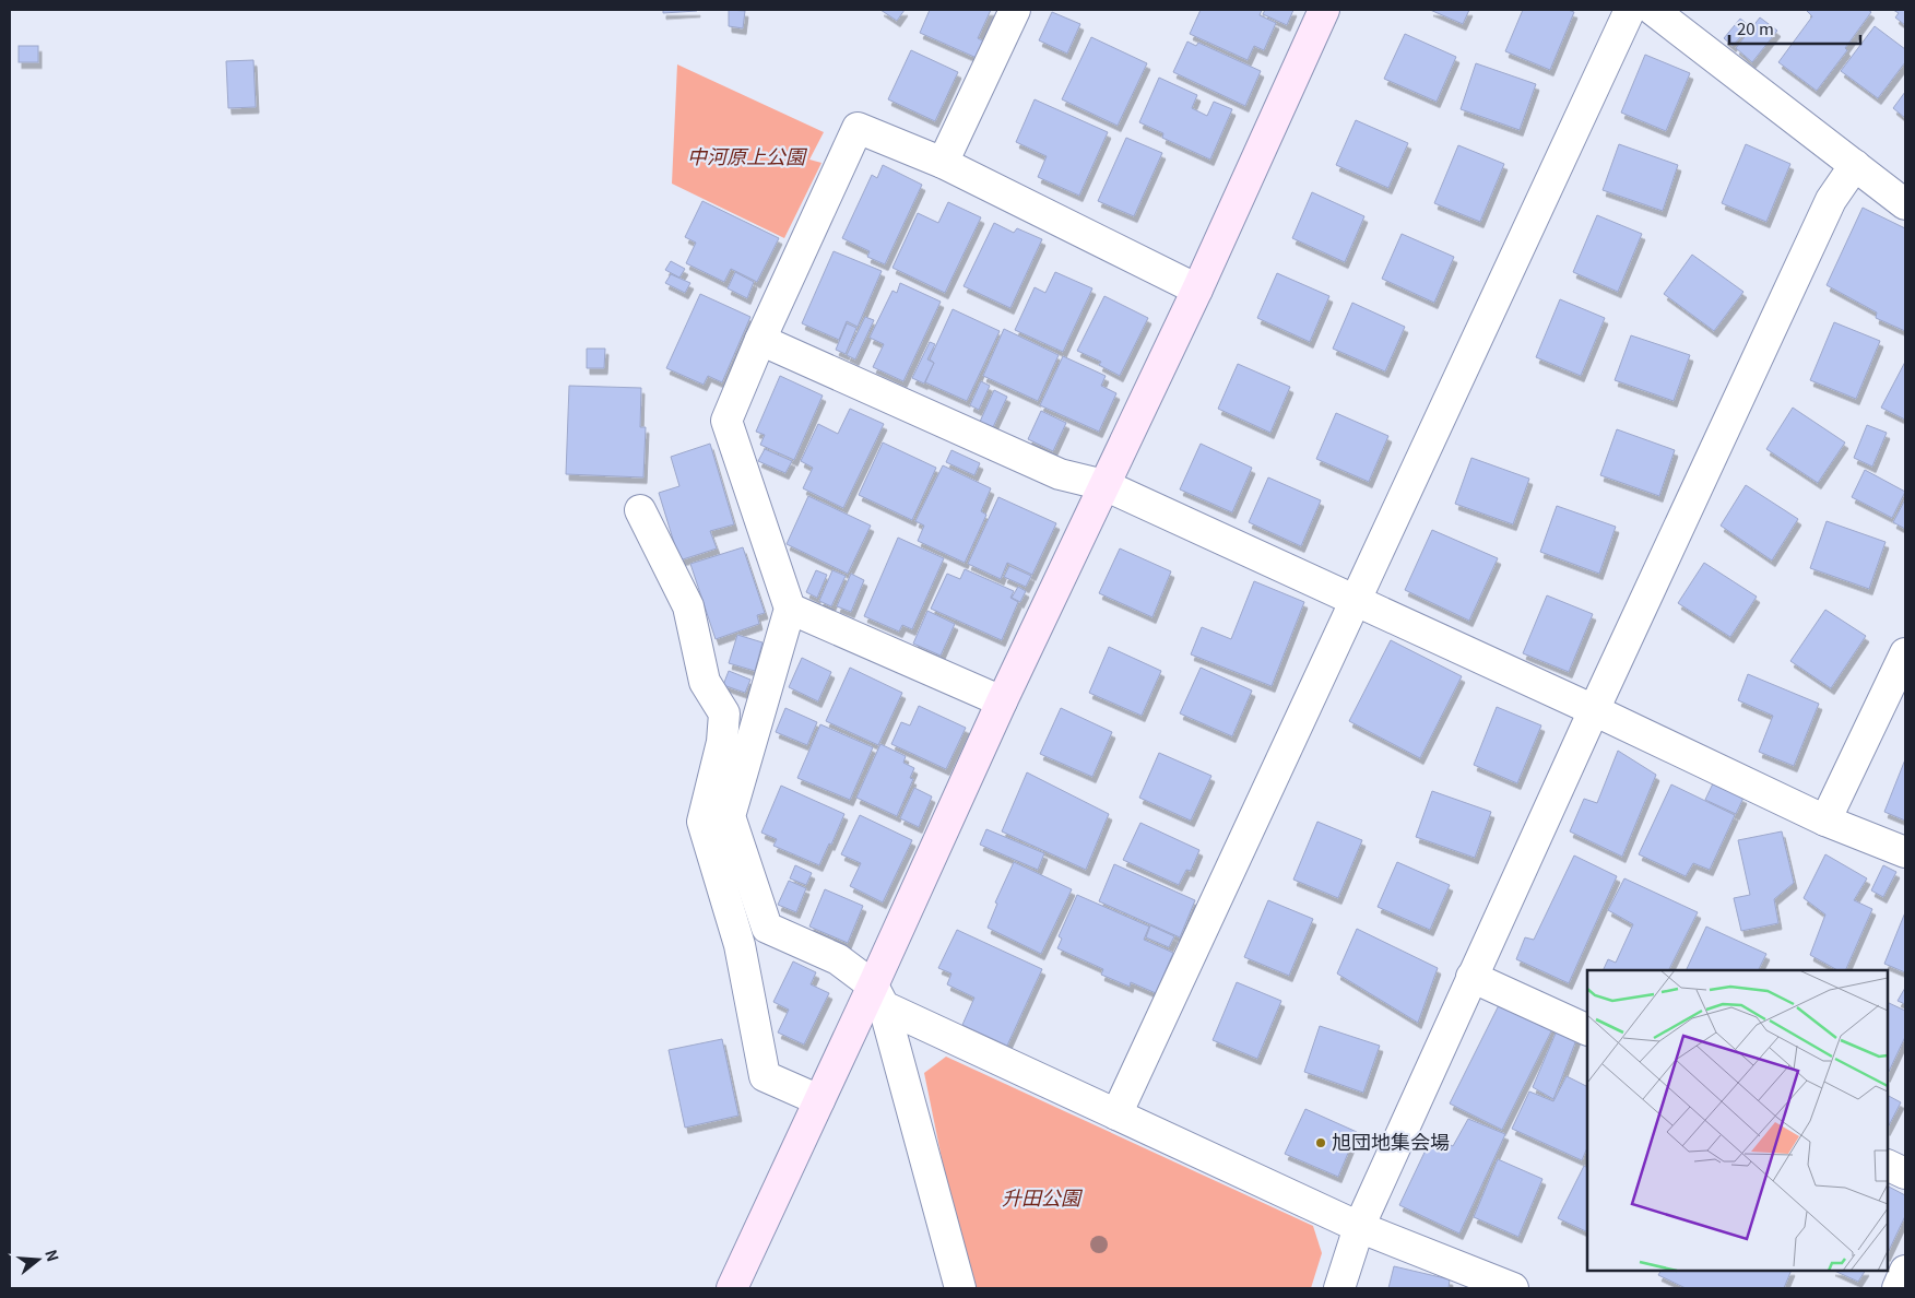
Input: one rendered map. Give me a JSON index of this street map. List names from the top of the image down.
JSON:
{
  "parks": ["中河原上公園", "升田公園"],
  "places": ["旭団地集会場"],
  "scale_bar": "20 m",
  "north": "right"
}
